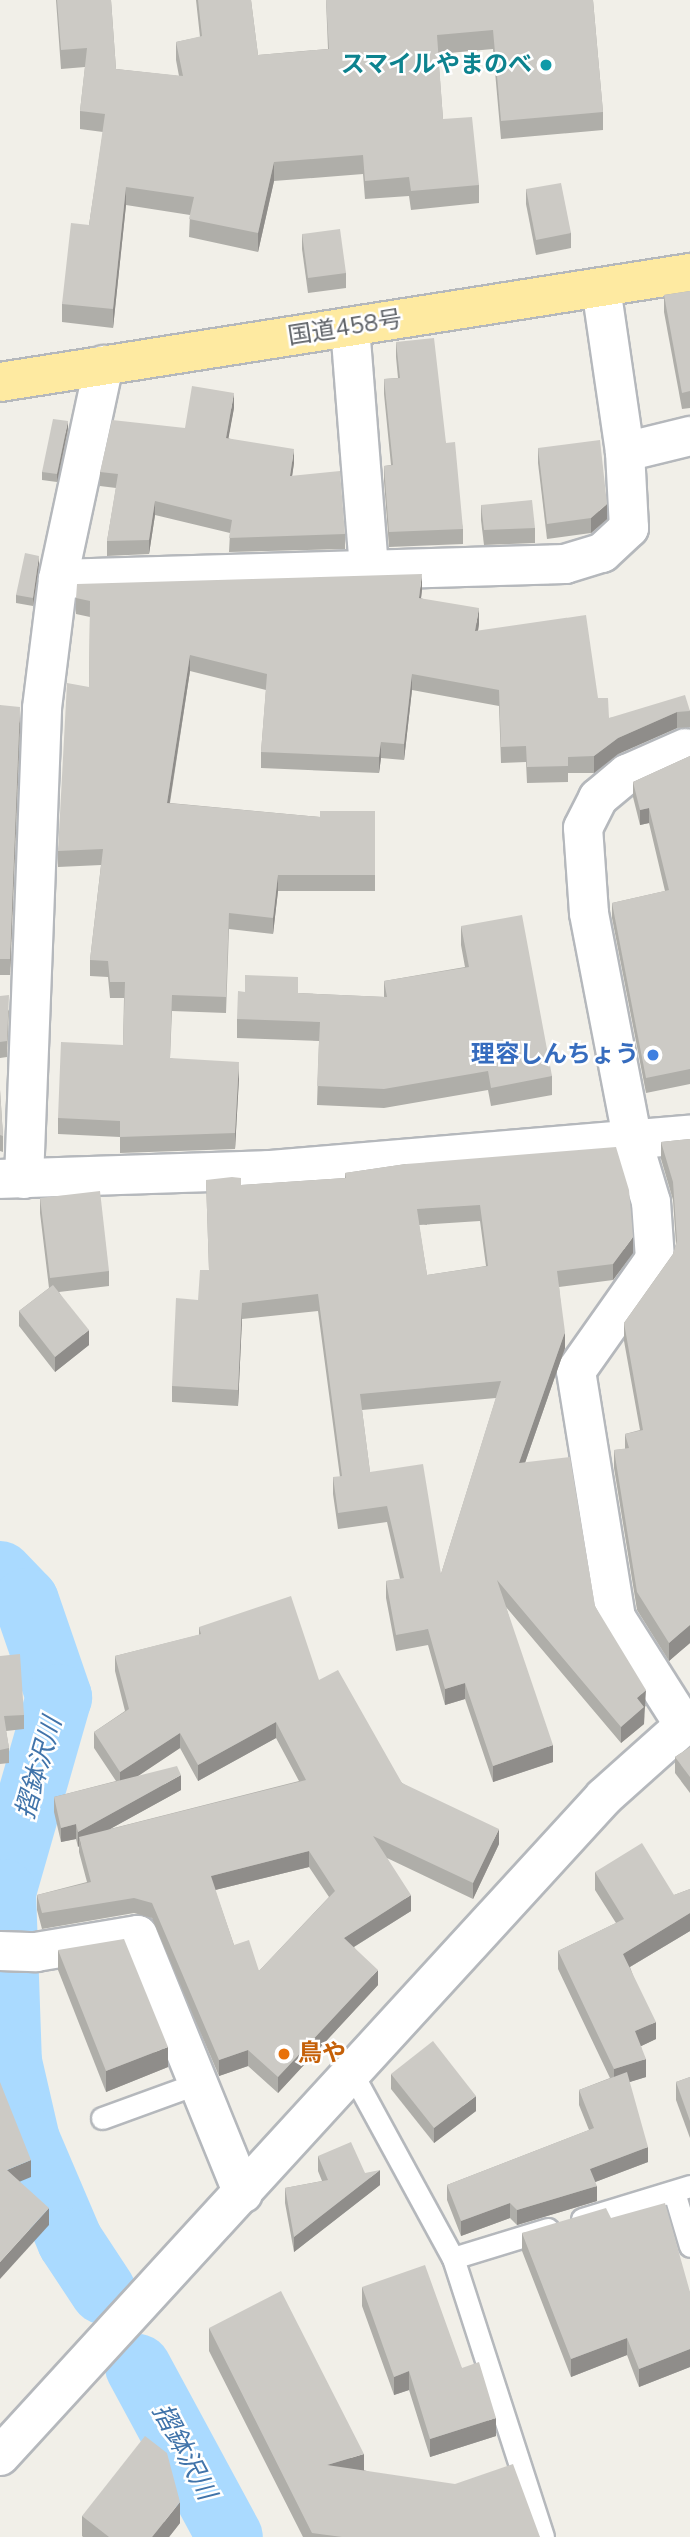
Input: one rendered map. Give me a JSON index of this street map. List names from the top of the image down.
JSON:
{
  "streets": {
    "highway": ["国道458号"]
  },
  "water": ["摺鉢沢川"],
  "places": ["スマイルやまのべ", "理容しんちょう", "鳥や"]
}
